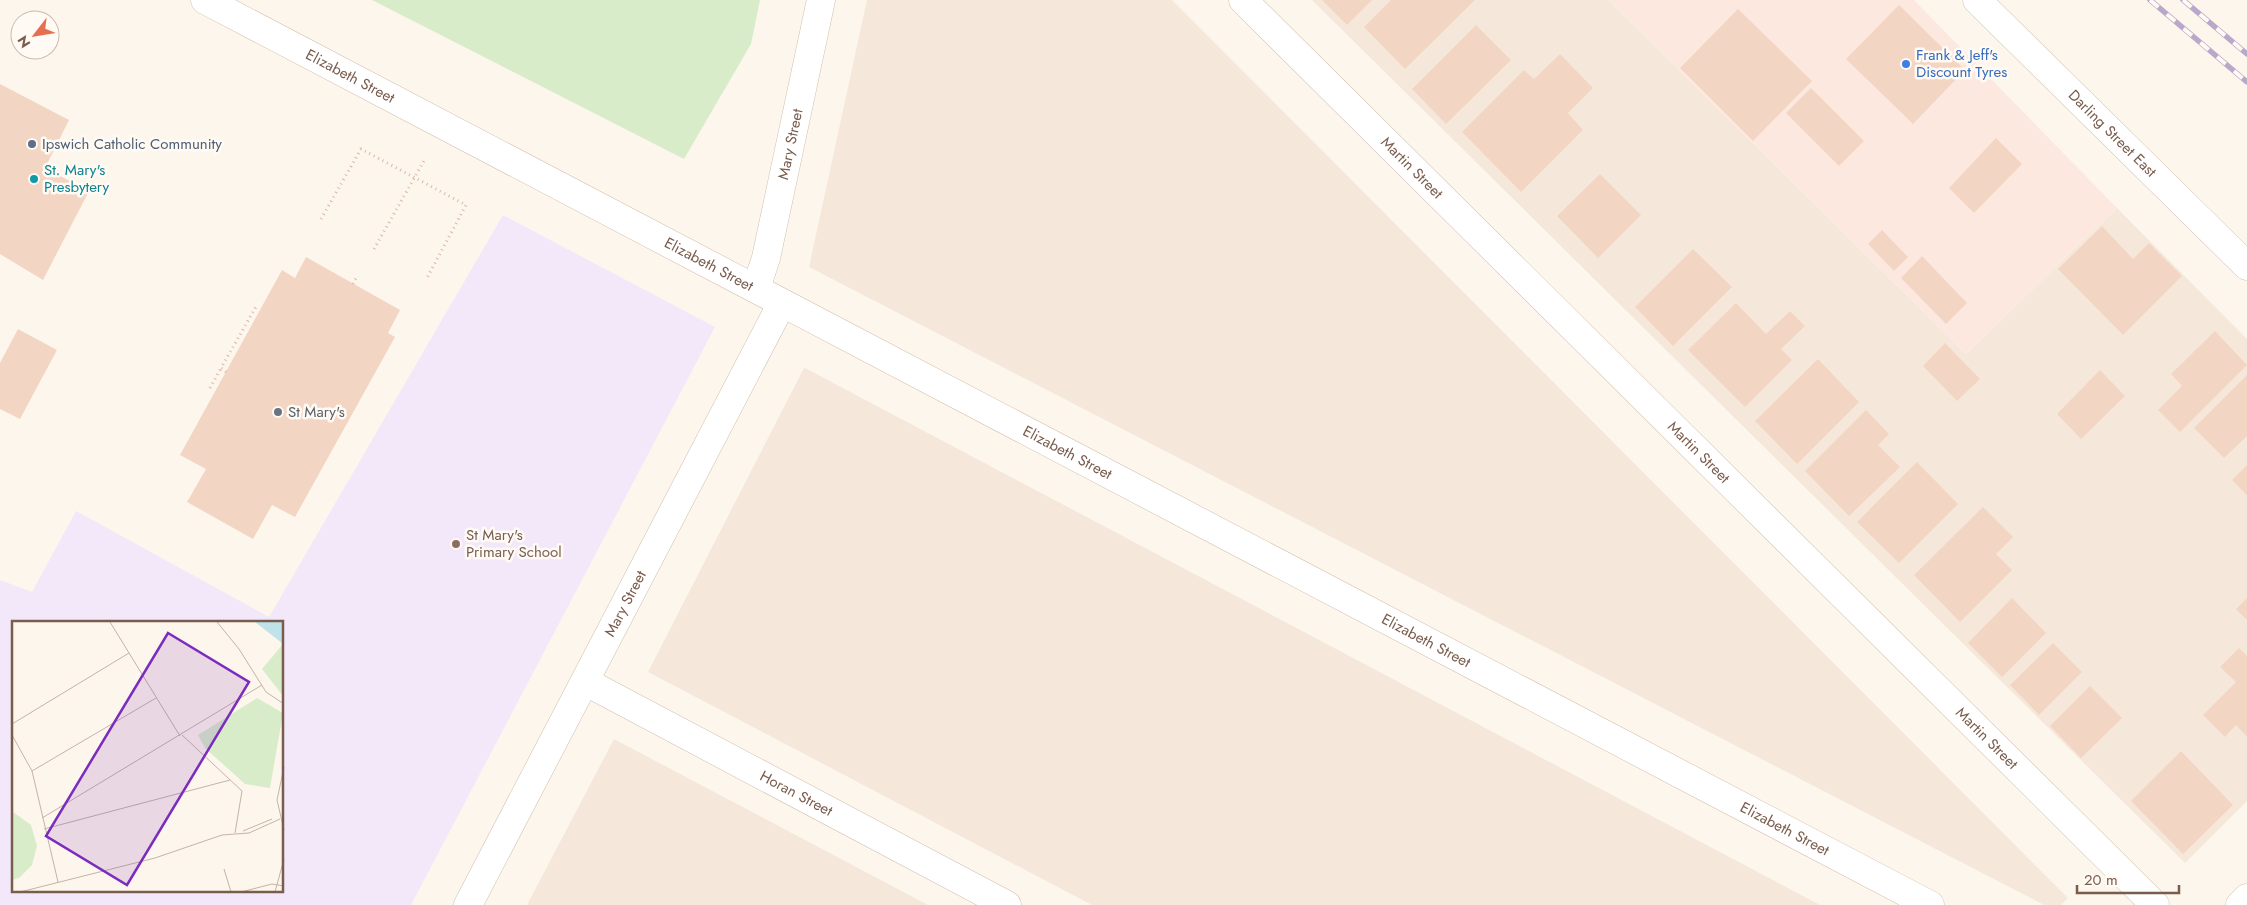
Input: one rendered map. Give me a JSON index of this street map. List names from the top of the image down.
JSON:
{
  "streets": {
    "street": [
      "Elizabeth Street",
      "Darling Street East",
      "Mary Street",
      "Martin Street",
      "Horan Street"
    ]
  },
  "crossings": [
    ["Elizabeth Street", "Mary Street"],
    ["Mary Street", "Horan Street"]
  ],
  "places": [
    "Frank & Jeff's Discount Tyres",
    "Ipswich Catholic Community",
    "St. Mary's Presbytery",
    "St Mary's",
    "St Mary's Primary School"
  ],
  "scale_bar": "20 m",
  "north": "bottom left"
}
